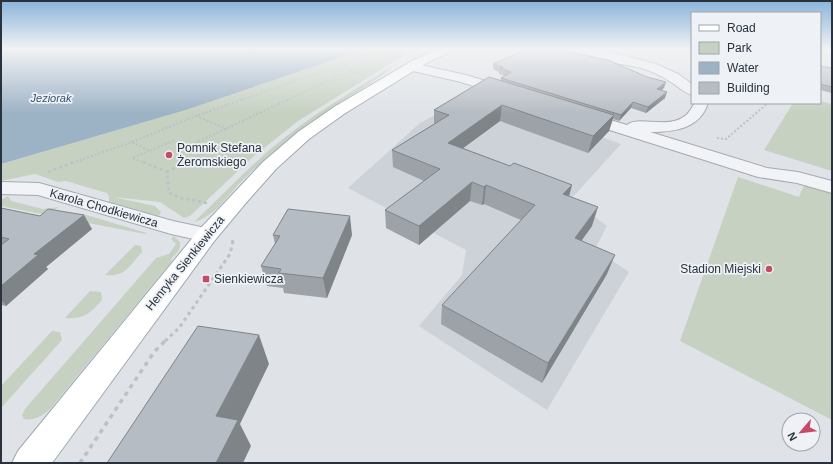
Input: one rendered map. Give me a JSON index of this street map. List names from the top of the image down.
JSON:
{
  "streets": {
    "main road": ["Henryka Sienkiewicza"],
    "street": ["Karola Chodkiewicza"]
  },
  "crossings": [
    ["Karola Chodkiewicza", "Henryka Sienkiewicza"]
  ],
  "water": ["Jeziorak"],
  "places": {
    "other": ["Pomnik Stefana Żeromskiego", "Stadion Miejski"],
    "transit": ["Sienkiewicza"]
  },
  "legend": [
    "Road",
    "Park",
    "Water",
    "Building"
  ],
  "north": "bottom left"
}
